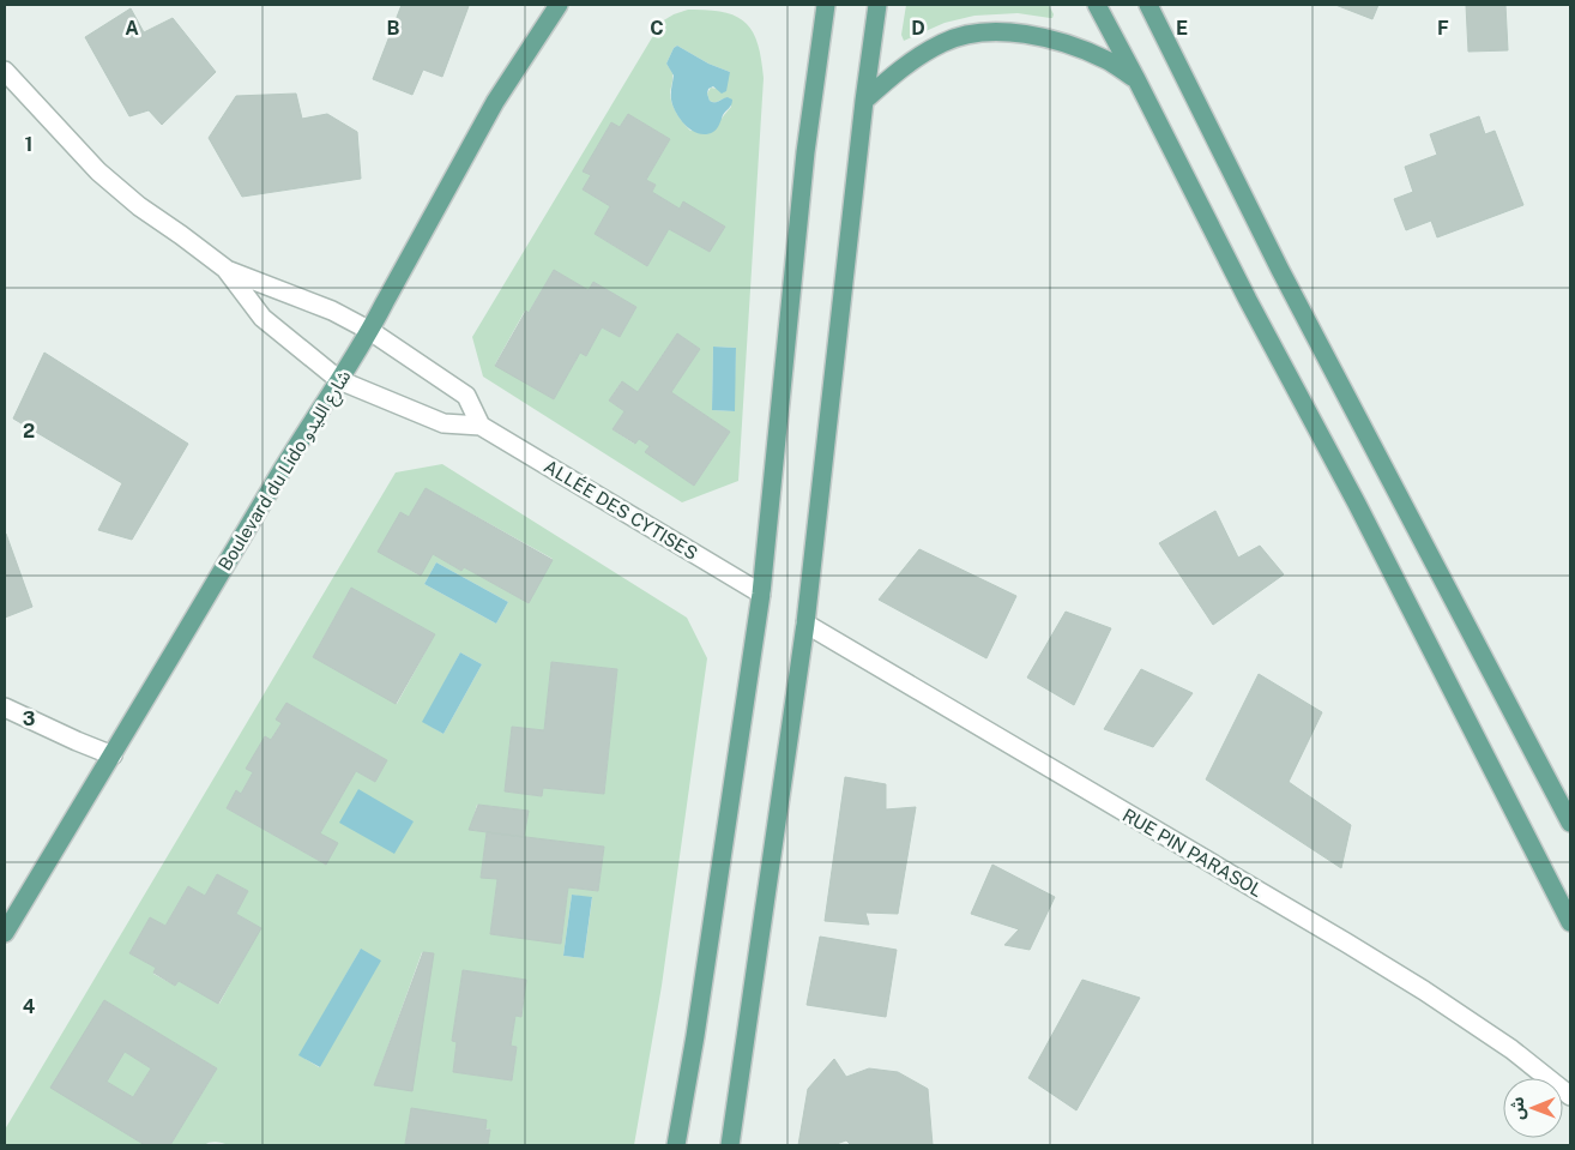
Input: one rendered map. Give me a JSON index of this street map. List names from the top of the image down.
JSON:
{
  "streets": {
    "main road": ["Boulevard du Lido شارع الليدو"],
    "street": ["ALLÉE DES CYTISES", "RUE PIN PARASOL"]
  },
  "crossings": [
    ["Boulevard du Lido شارع الليدو", "ALLÉE DES CYTISES"]
  ],
  "north": "left",
  "grid": {
    "columns": [
      "A",
      "B",
      "C",
      "D",
      "E",
      "F"
    ],
    "rows": [
      "1",
      "2",
      "3",
      "4"
    ]
  }
}
